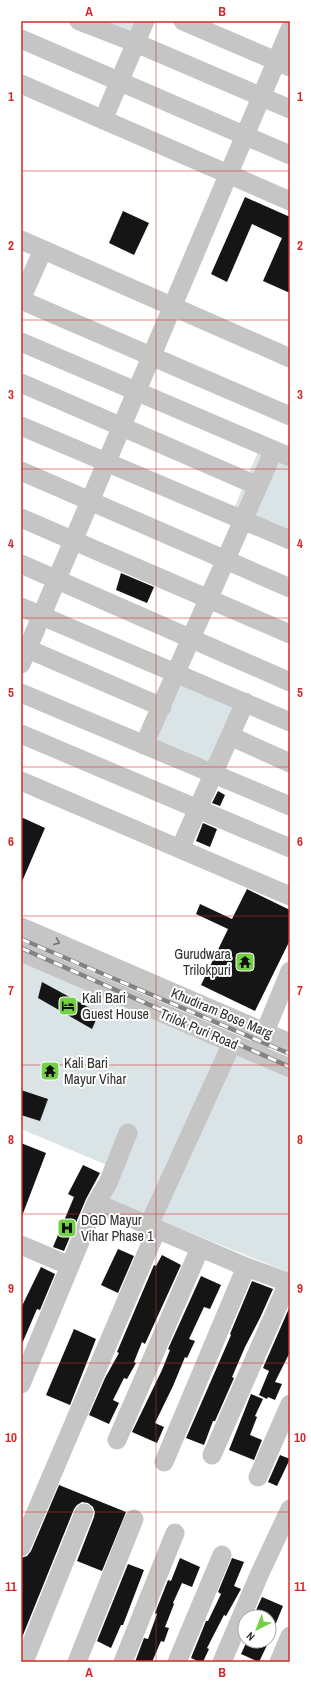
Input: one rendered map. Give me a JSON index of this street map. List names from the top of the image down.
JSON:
{
  "streets": {
    "street": ["Khudiram Bose Marg", "Trilok Puri Road"]
  },
  "places": {
    "temple": ["Gurudwara Trilokpuri", "Kali Bari Mayur Vihar"],
    "hotel": ["Kali Bari Guest House"],
    "hospital": ["DGD Mayur Vihar Phase 1"]
  },
  "north": "bottom left",
  "grid": {
    "columns": ["A", "B"],
    "rows": [
      "1",
      "2",
      "3",
      "4",
      "5",
      "6",
      "7",
      "8",
      "9",
      "10",
      "11"
    ]
  }
}
